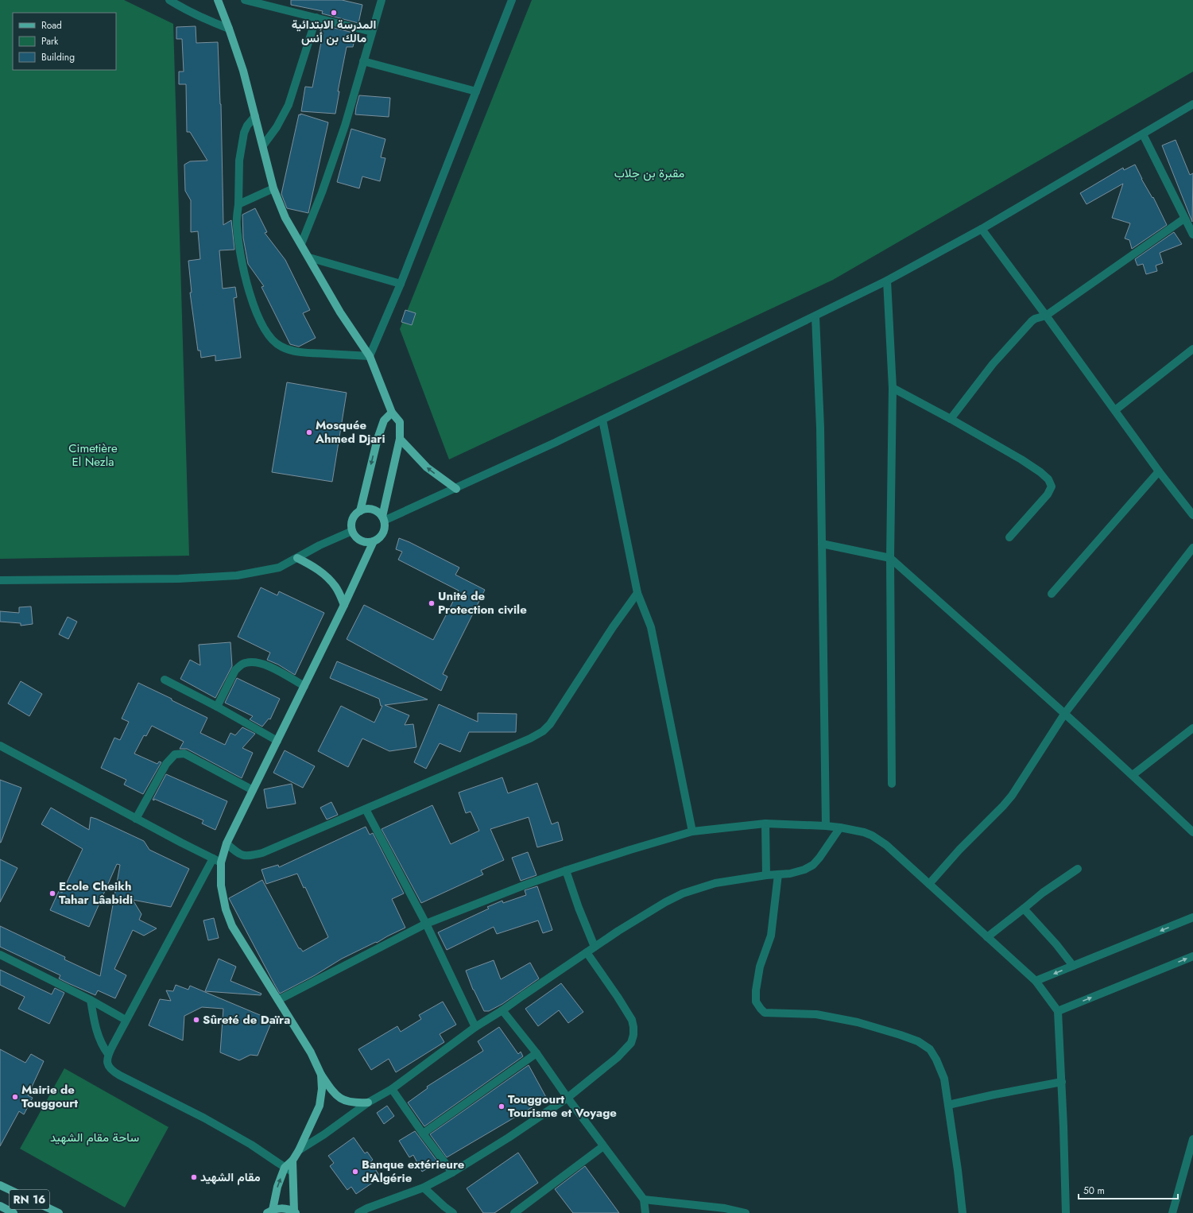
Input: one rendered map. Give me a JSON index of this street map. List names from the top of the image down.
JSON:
{
  "streets": {
    "main road": ["RN 16"]
  },
  "parks": ["مقبرة بن جلاب", "Cimetière El Nezla", "ساحة مقام الشهيد"],
  "places": [
    "المدرسة الابتدائية مالك بن أنس",
    "Mosquée Ahmed Djari",
    "Unité de Protection civile",
    "Ecole Cheikh Tahar Lâabidi",
    "Sûreté de Daïra",
    "Mairie de Touggourt",
    "Touggourt Tourisme et Voyage",
    "Banque extérieure d'Algérie",
    "مقام الشهيد"
  ],
  "legend": ["Road", "Park", "Building"],
  "scale_bar": "50 m"
}
